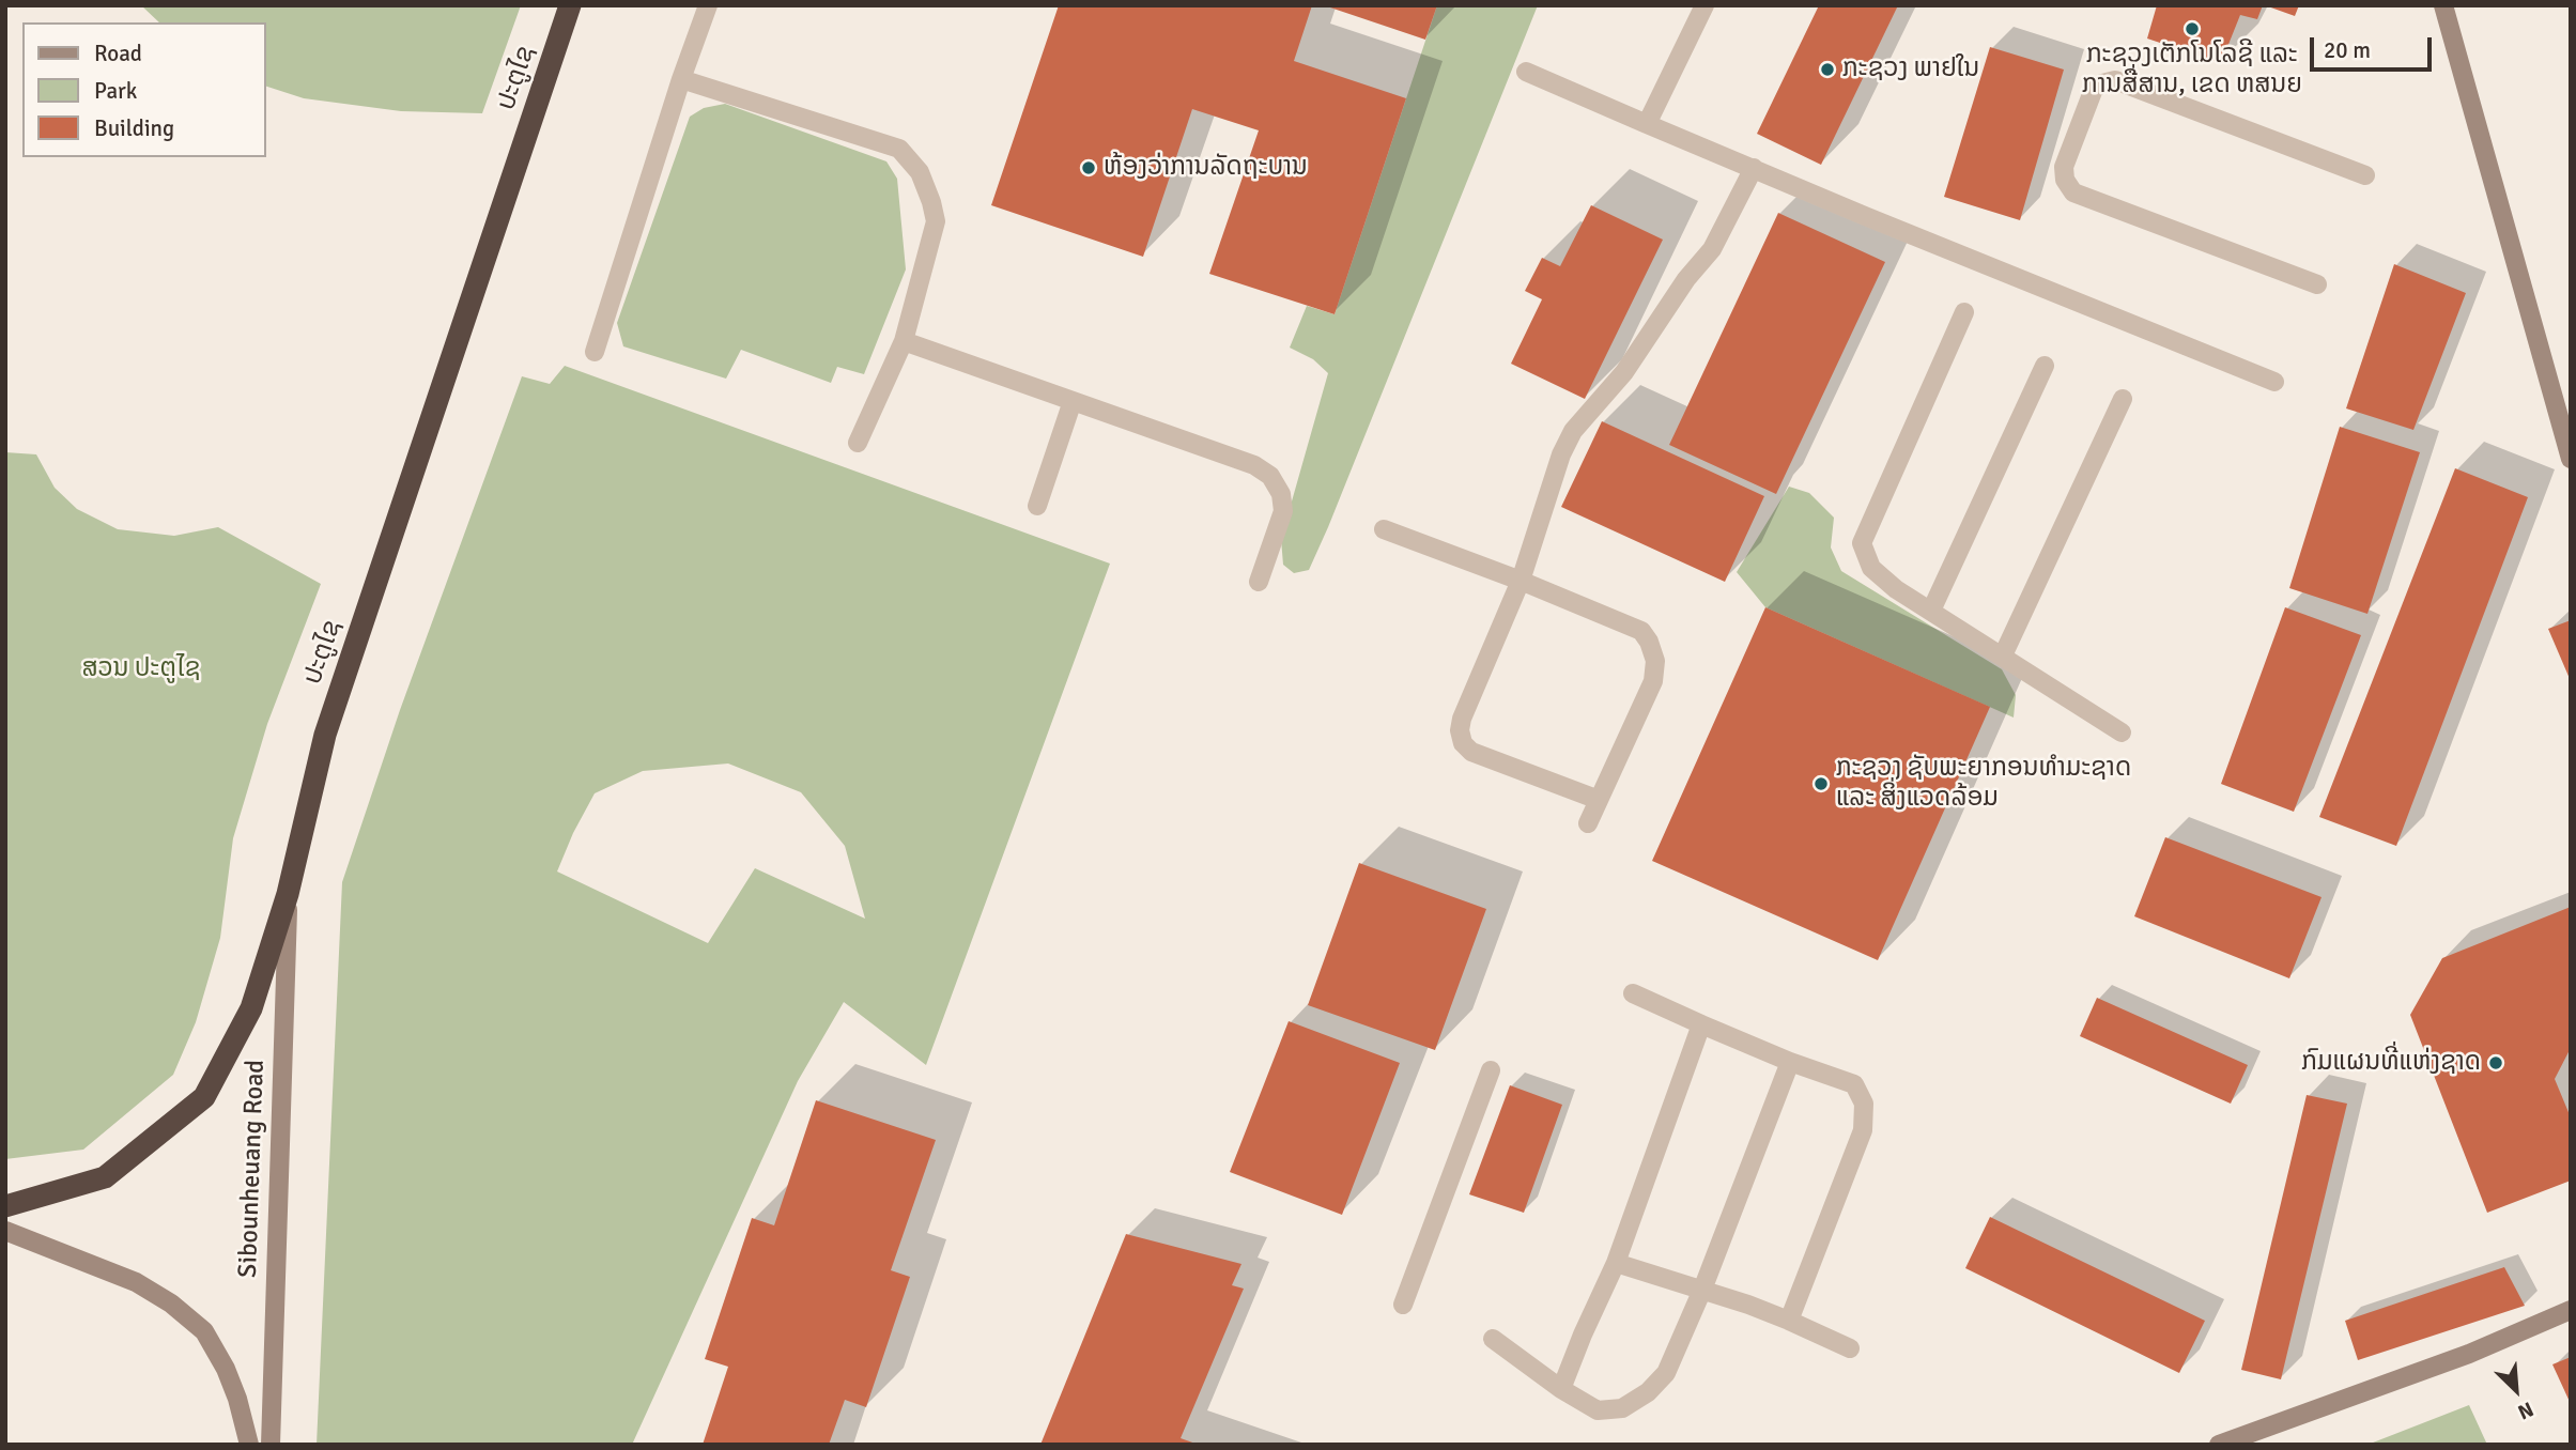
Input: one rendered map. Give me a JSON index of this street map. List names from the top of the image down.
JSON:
{
  "streets": {
    "highway": ["ປະຕູໄຊ"],
    "street": ["Sibounheuang Road"]
  },
  "crossings": [
    ["ປະຕູໄຊ", "Sibounheuang Road"]
  ],
  "parks": ["ສວນ ປະຕູໄຊ"],
  "places": [
    "ກະຊວງເຕັກໂນໂລຊີ ແລະ ການສື່ສານ, ເຂດ ຫສນຍ",
    "ກະຊວງ ພາຢໃນ",
    "ຫ້ອງວ່າການລັດຖະບານ",
    "ກະຊວງ ຊັບພະຍາກອນທຳມະຊາດ ແລະ ສິ່ງແວດລ້ອມ",
    "ກົມແຜນທີ່ແຫ່ງຊາດ"
  ],
  "legend": ["Road", "Park", "Building"],
  "scale_bar": "20 m",
  "north": "bottom right"
}
